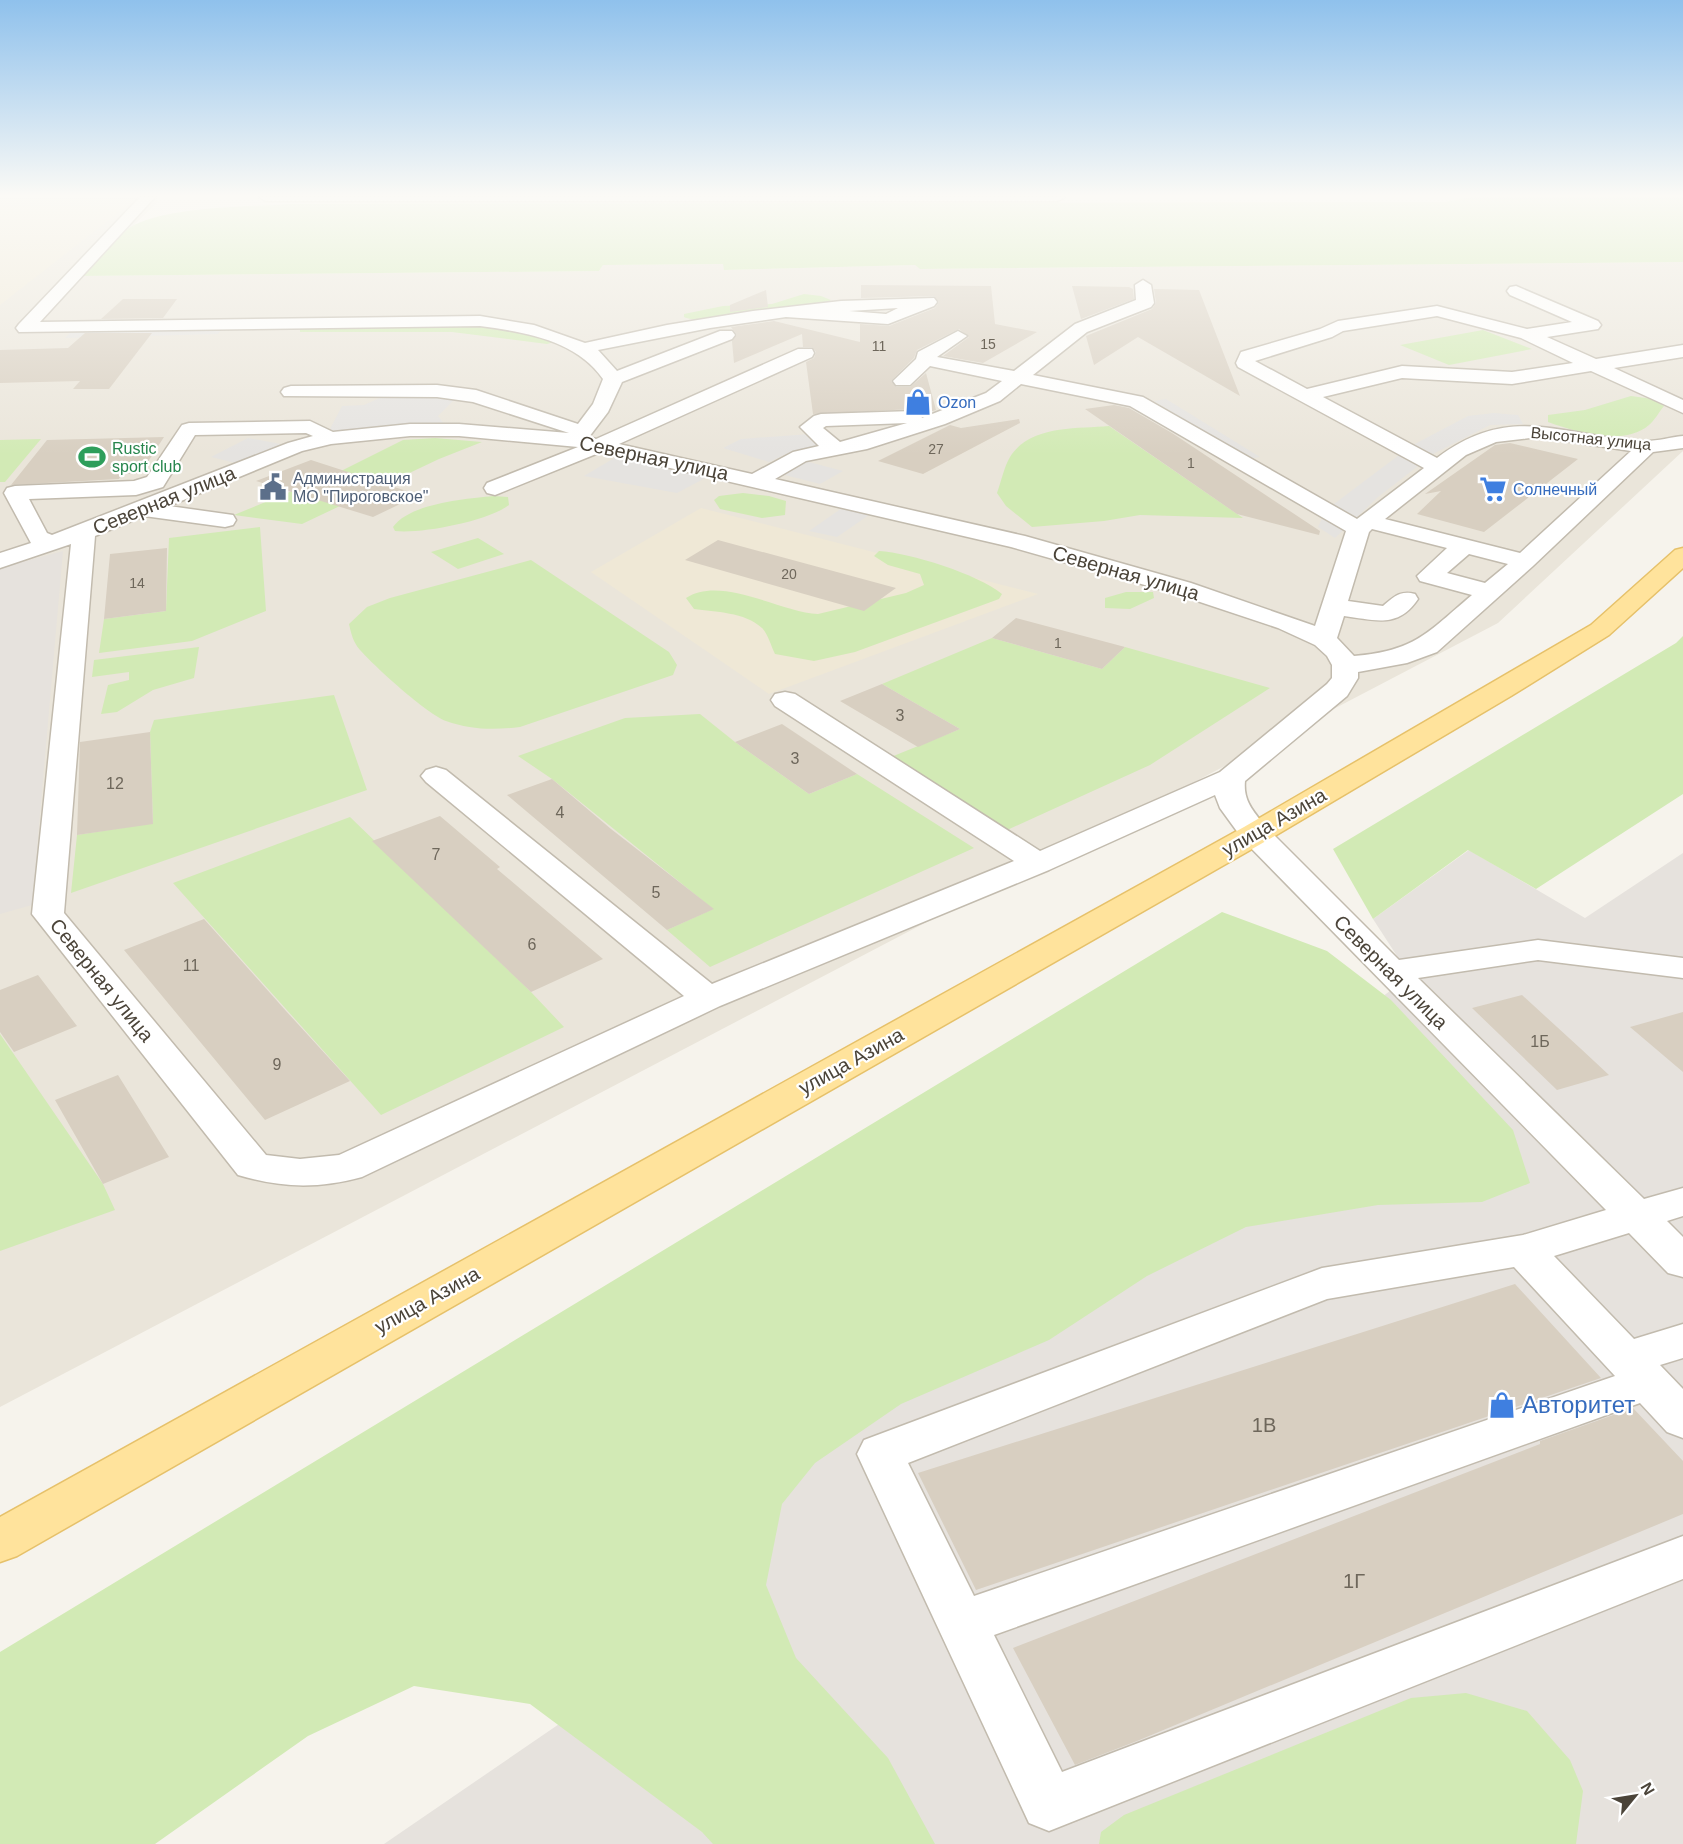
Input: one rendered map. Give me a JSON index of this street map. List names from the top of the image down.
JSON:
{
  "streets": {
    "main road": ["улица Азина"],
    "street": ["Высотная улица", "Северная улица"]
  },
  "crossings": [
    ["Северная улица", "улица Азина"]
  ],
  "places": {
    "shop": ["Ozon", "Авторитет"],
    "sports": ["Rustic sport club"],
    "public building": ["Администрация МО \"Пироговское\""],
    "supermarket": ["Солнечный"]
  },
  "house_numbers": [
    "15",
    "11",
    "27",
    "1",
    "20",
    "14",
    "1",
    "3",
    "3",
    "12",
    "4",
    "7",
    "5",
    "6",
    "11",
    "1Б",
    "9",
    "1В",
    "1Г"
  ],
  "north": "top right"
}
